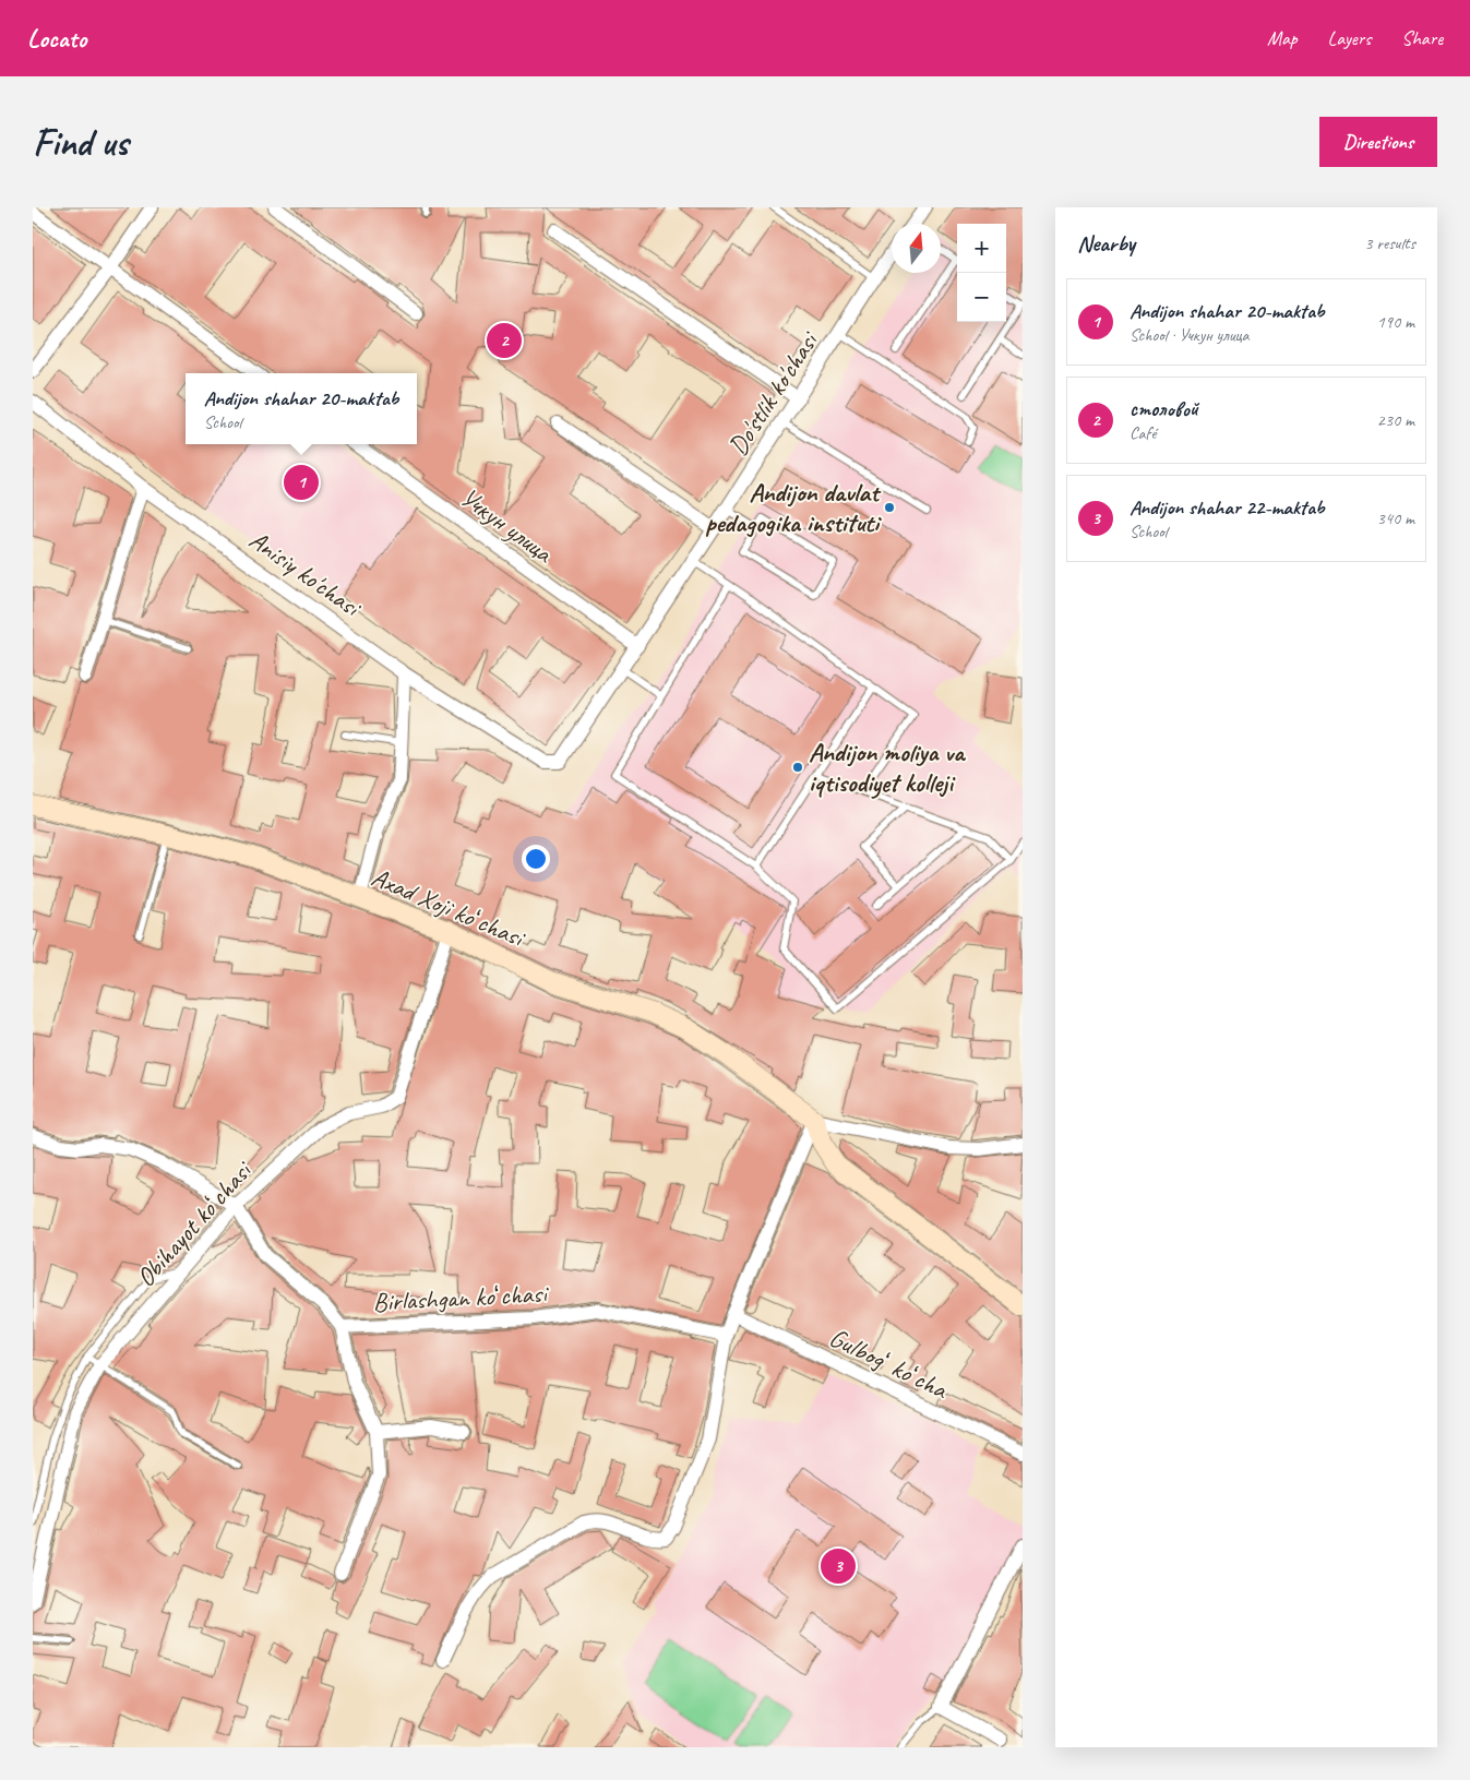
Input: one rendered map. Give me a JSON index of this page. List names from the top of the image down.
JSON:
{
  "streets": {
    "street": [
      "Do'stlik ko'chasi",
      "Учкун улица",
      "Anisiy ko'chasi",
      "Axad Xoji koʻchasi",
      "Obihayot koʻchasi",
      "Birlashgan koʻchasi",
      "Gulbogʻ koʻcha"
    ]
  },
  "crossings": [
    ["Do'stlik ko'chasi", "Учкун улица"],
    ["Do'stlik ko'chasi", "Anisiy ko'chasi"],
    ["Axad Xoji koʻchasi", "Obihayot koʻchasi"],
    ["Obihayot koʻchasi", "Birlashgan koʻchasi"]
  ],
  "places": ["Andijon davlat pedagogika instituti", "Andijon moliya va iqtisodiyet kolleji"],
  "north": "top",
  "page": {
    "header": "Locato",
    "nav": ["Map", "Layers", "Share"],
    "buttons": "Directions",
    "title": "Find us",
    "heading": ["Nearby", "3 results"],
    "map_buttons": ["+", "−"],
    "list": [
      {
        "mark": "1",
        "name": "Andijon shahar 20-maktab",
        "note": "School · Учкун улица",
        "value": "190 m"
      },
      {
        "mark": "2",
        "name": "столовой",
        "note": "Café",
        "value": "230 m"
      },
      {
        "mark": "3",
        "name": "Andijon shahar 22-maktab",
        "note": "School",
        "value": "340 m"
      }
    ],
    "pins": ["2", "1", "3"],
    "popup": ["Andijon shahar 20-maktab", "School"]
  }
}
